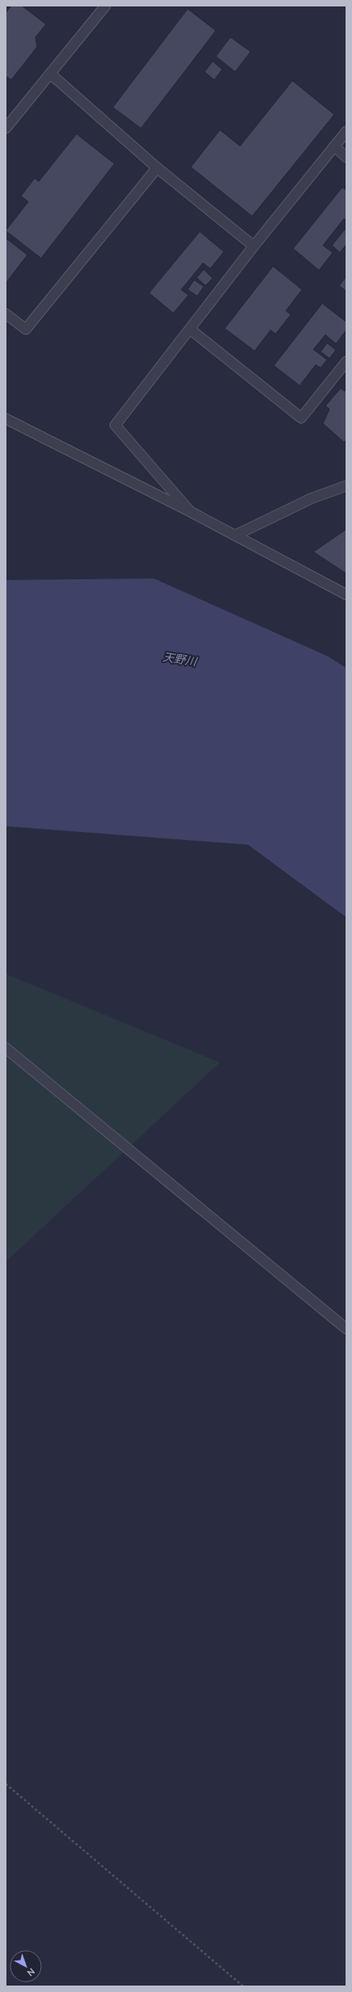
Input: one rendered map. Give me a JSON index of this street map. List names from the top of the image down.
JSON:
{
  "water": ["天野川"],
  "north": "bottom right"
}
